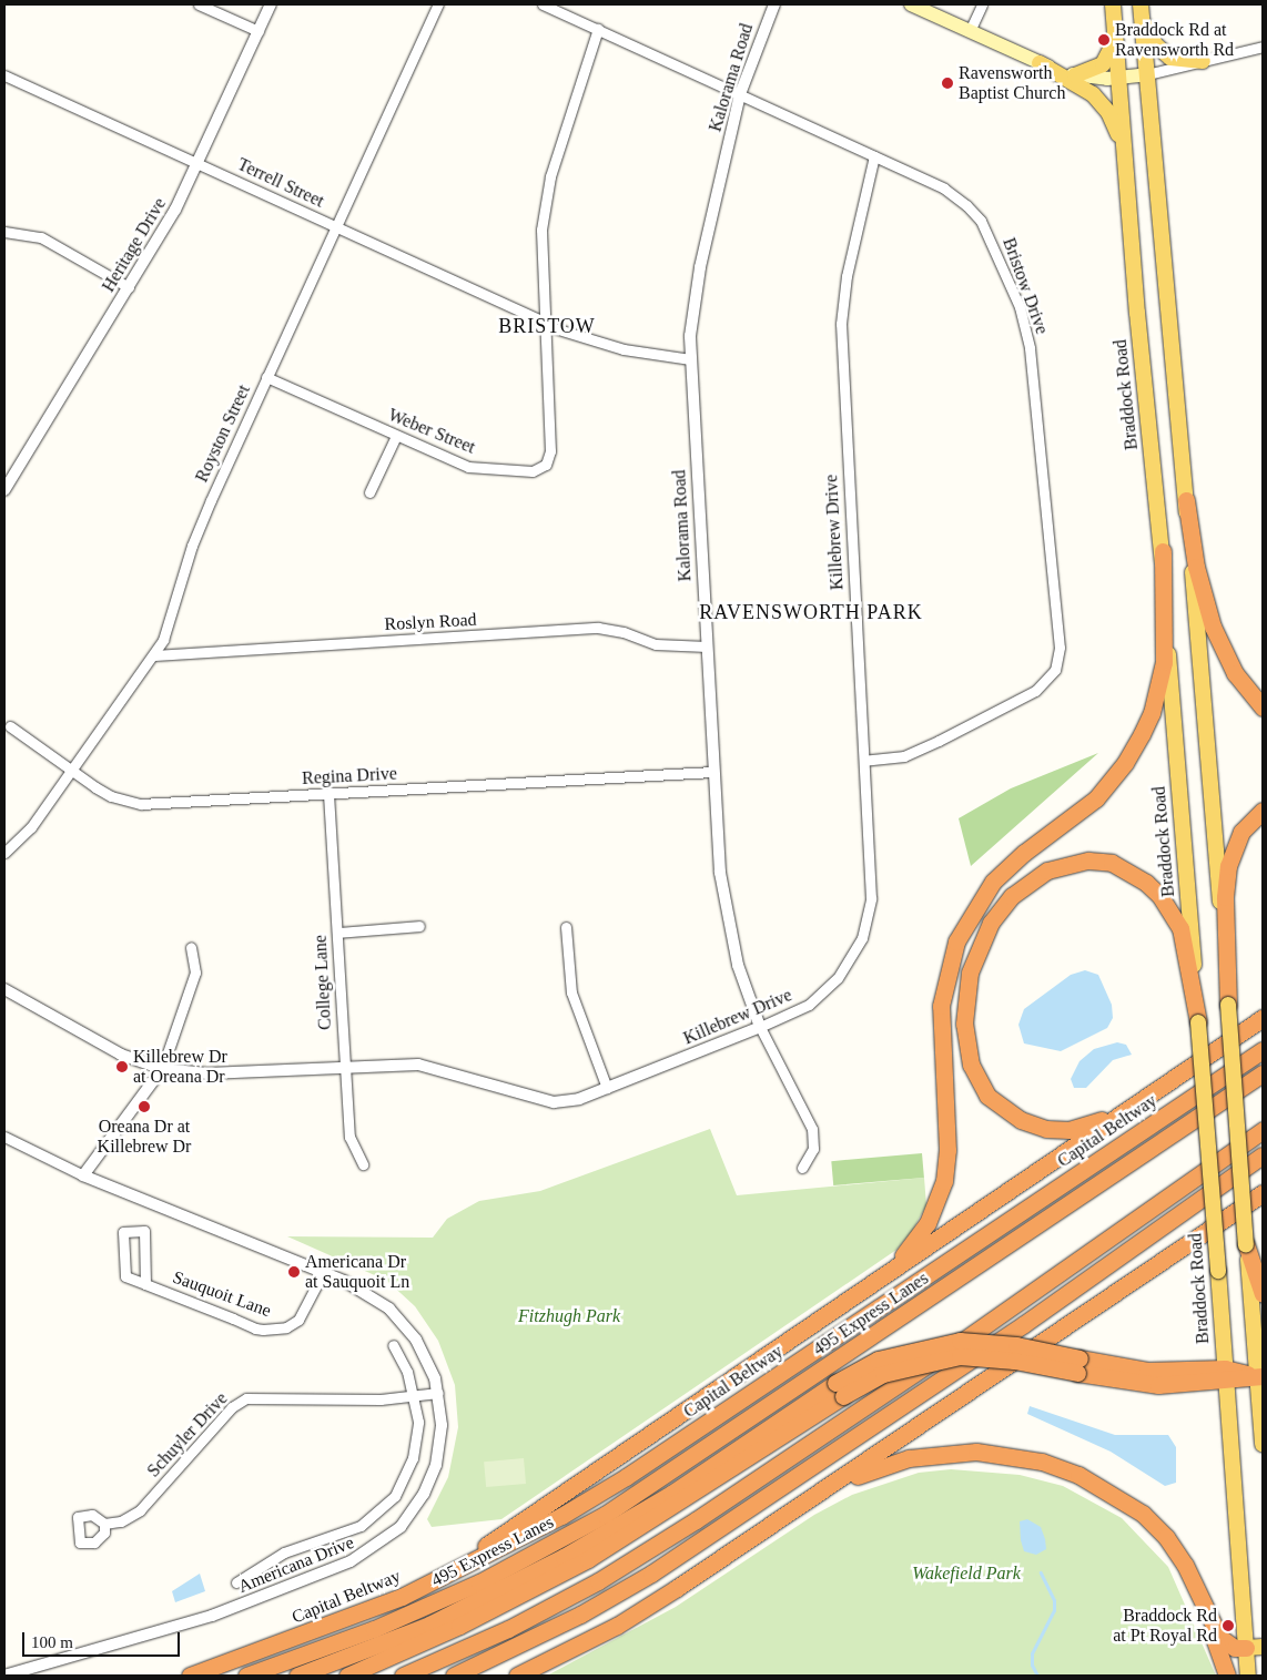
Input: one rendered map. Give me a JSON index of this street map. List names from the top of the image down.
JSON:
{
  "streets": {
    "highway": ["Capital Beltway", "495 Express Lanes"],
    "main road": ["Braddock Road"],
    "street": [
      "Kalorama Road",
      "Terrell Street",
      "Heritage Drive",
      "Bristow Drive",
      "Weber Street",
      "Royston Street",
      "Killebrew Drive",
      "Roslyn Road",
      "Regina Drive",
      "College Lane",
      "Sauquoit Lane",
      "Schuyler Drive",
      "Americana Drive"
    ]
  },
  "crossings": [
    ["Kalorama Road", "Terrell Street"],
    ["Kalorama Road", "Bristow Drive"],
    ["Kalorama Road", "Killebrew Drive"],
    ["Kalorama Road", "Roslyn Road"],
    ["Kalorama Road", "Regina Drive"],
    ["Terrell Street", "Heritage Drive"],
    ["Terrell Street", "Weber Street"],
    ["Terrell Street", "Royston Street"],
    ["Bristow Drive", "Weber Street"],
    ["Bristow Drive", "Killebrew Drive"],
    ["Weber Street", "Royston Street"],
    ["Royston Street", "Roslyn Road"],
    ["Royston Street", "Regina Drive"],
    ["Killebrew Drive", "College Lane"],
    ["Regina Drive", "College Lane"],
    ["Sauquoit Lane", "Americana Drive"],
    ["Schuyler Drive", "Americana Drive"]
  ],
  "districts": ["BRISTOW", "RAVENSWORTH PARK"],
  "parks": ["Fitzhugh Park", "Wakefield Park"],
  "places": [
    "Braddock Rd at Ravensworth Rd",
    "Ravensworth Baptist Church",
    "Killebrew Dr at Oreana Dr",
    "Oreana Dr at Killebrew Dr",
    "Americana Dr at Sauquoit Ln",
    "Braddock Rd at Pt Royal Rd"
  ],
  "scale_bar": "100 m"
}
